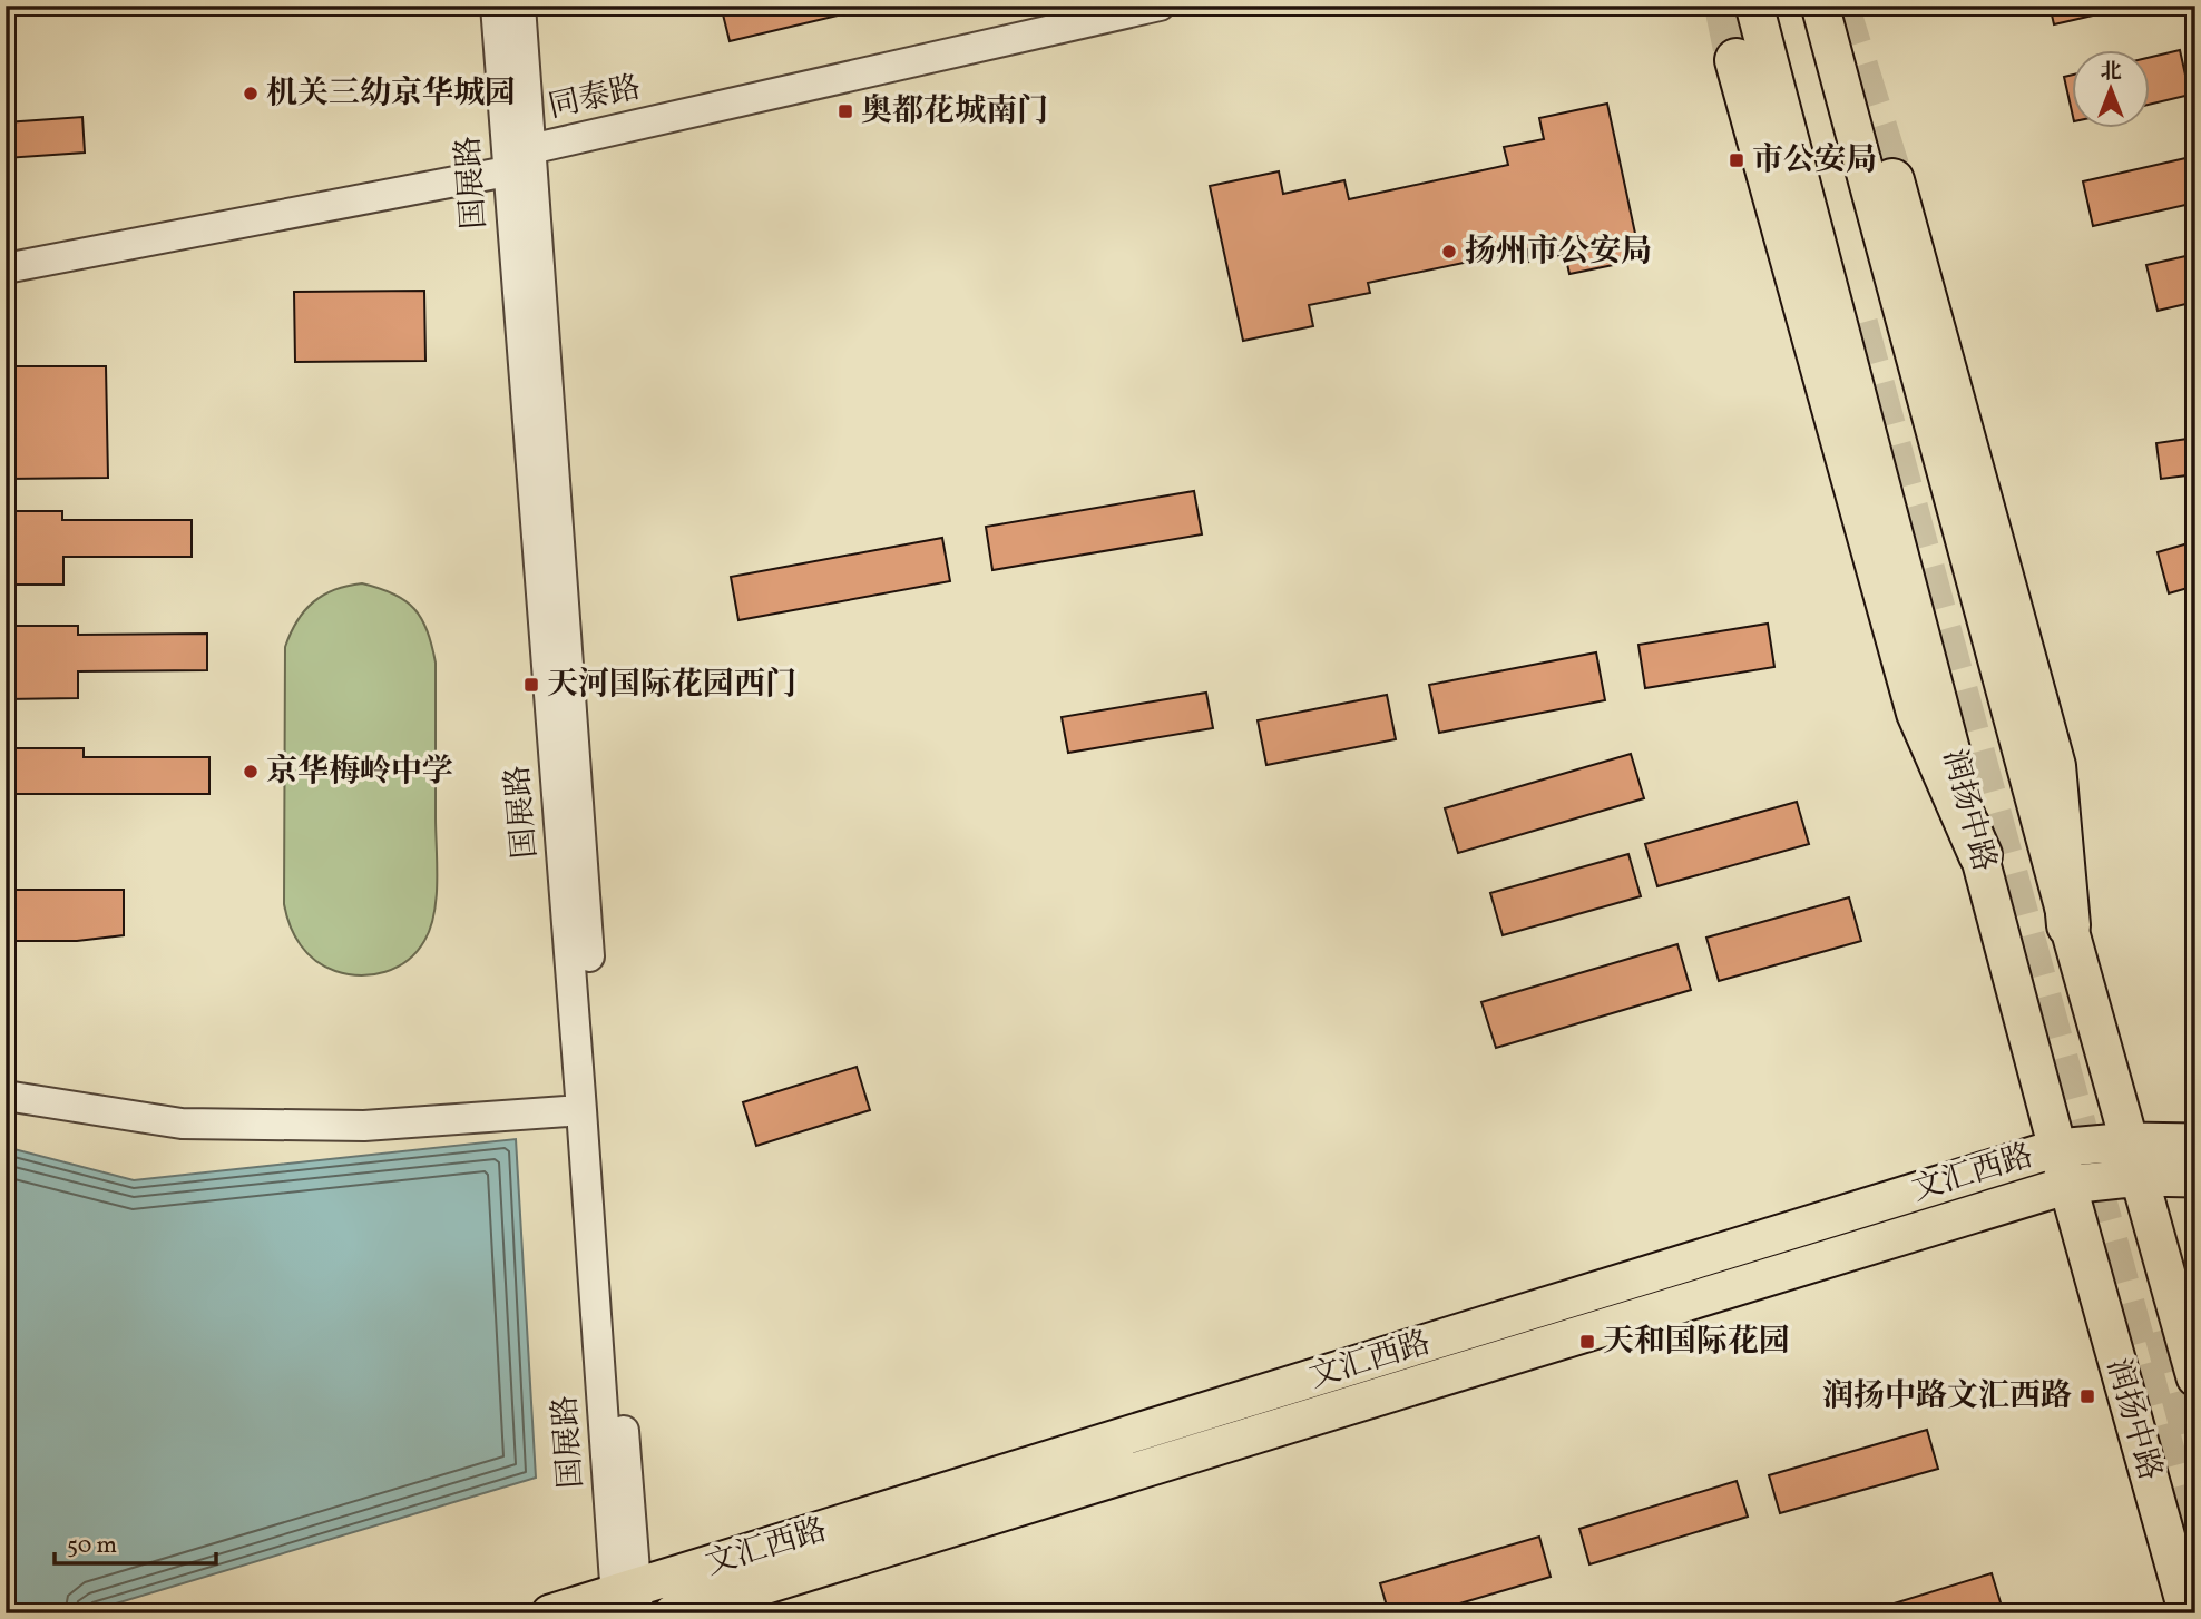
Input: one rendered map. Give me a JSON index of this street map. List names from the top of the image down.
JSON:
{
  "streets": {
    "main road": ["润扬中路", "文汇西路"],
    "street": ["同泰路", "国展路"]
  },
  "crossings": [
    ["同泰路", "国展路"],
    ["国展路", "文汇西路"],
    ["润扬中路", "文汇西路"]
  ],
  "places": {
    "other": ["机关三幼京华城园", "扬州市公安局", "京华梅岭中学"],
    "transit": [
      "奥都花城南门",
      "市公安局",
      "天河国际花园西门",
      "天和国际花园",
      "润扬中路文汇西路"
    ]
  },
  "scale_bar": "50 m",
  "north": "top"
}
